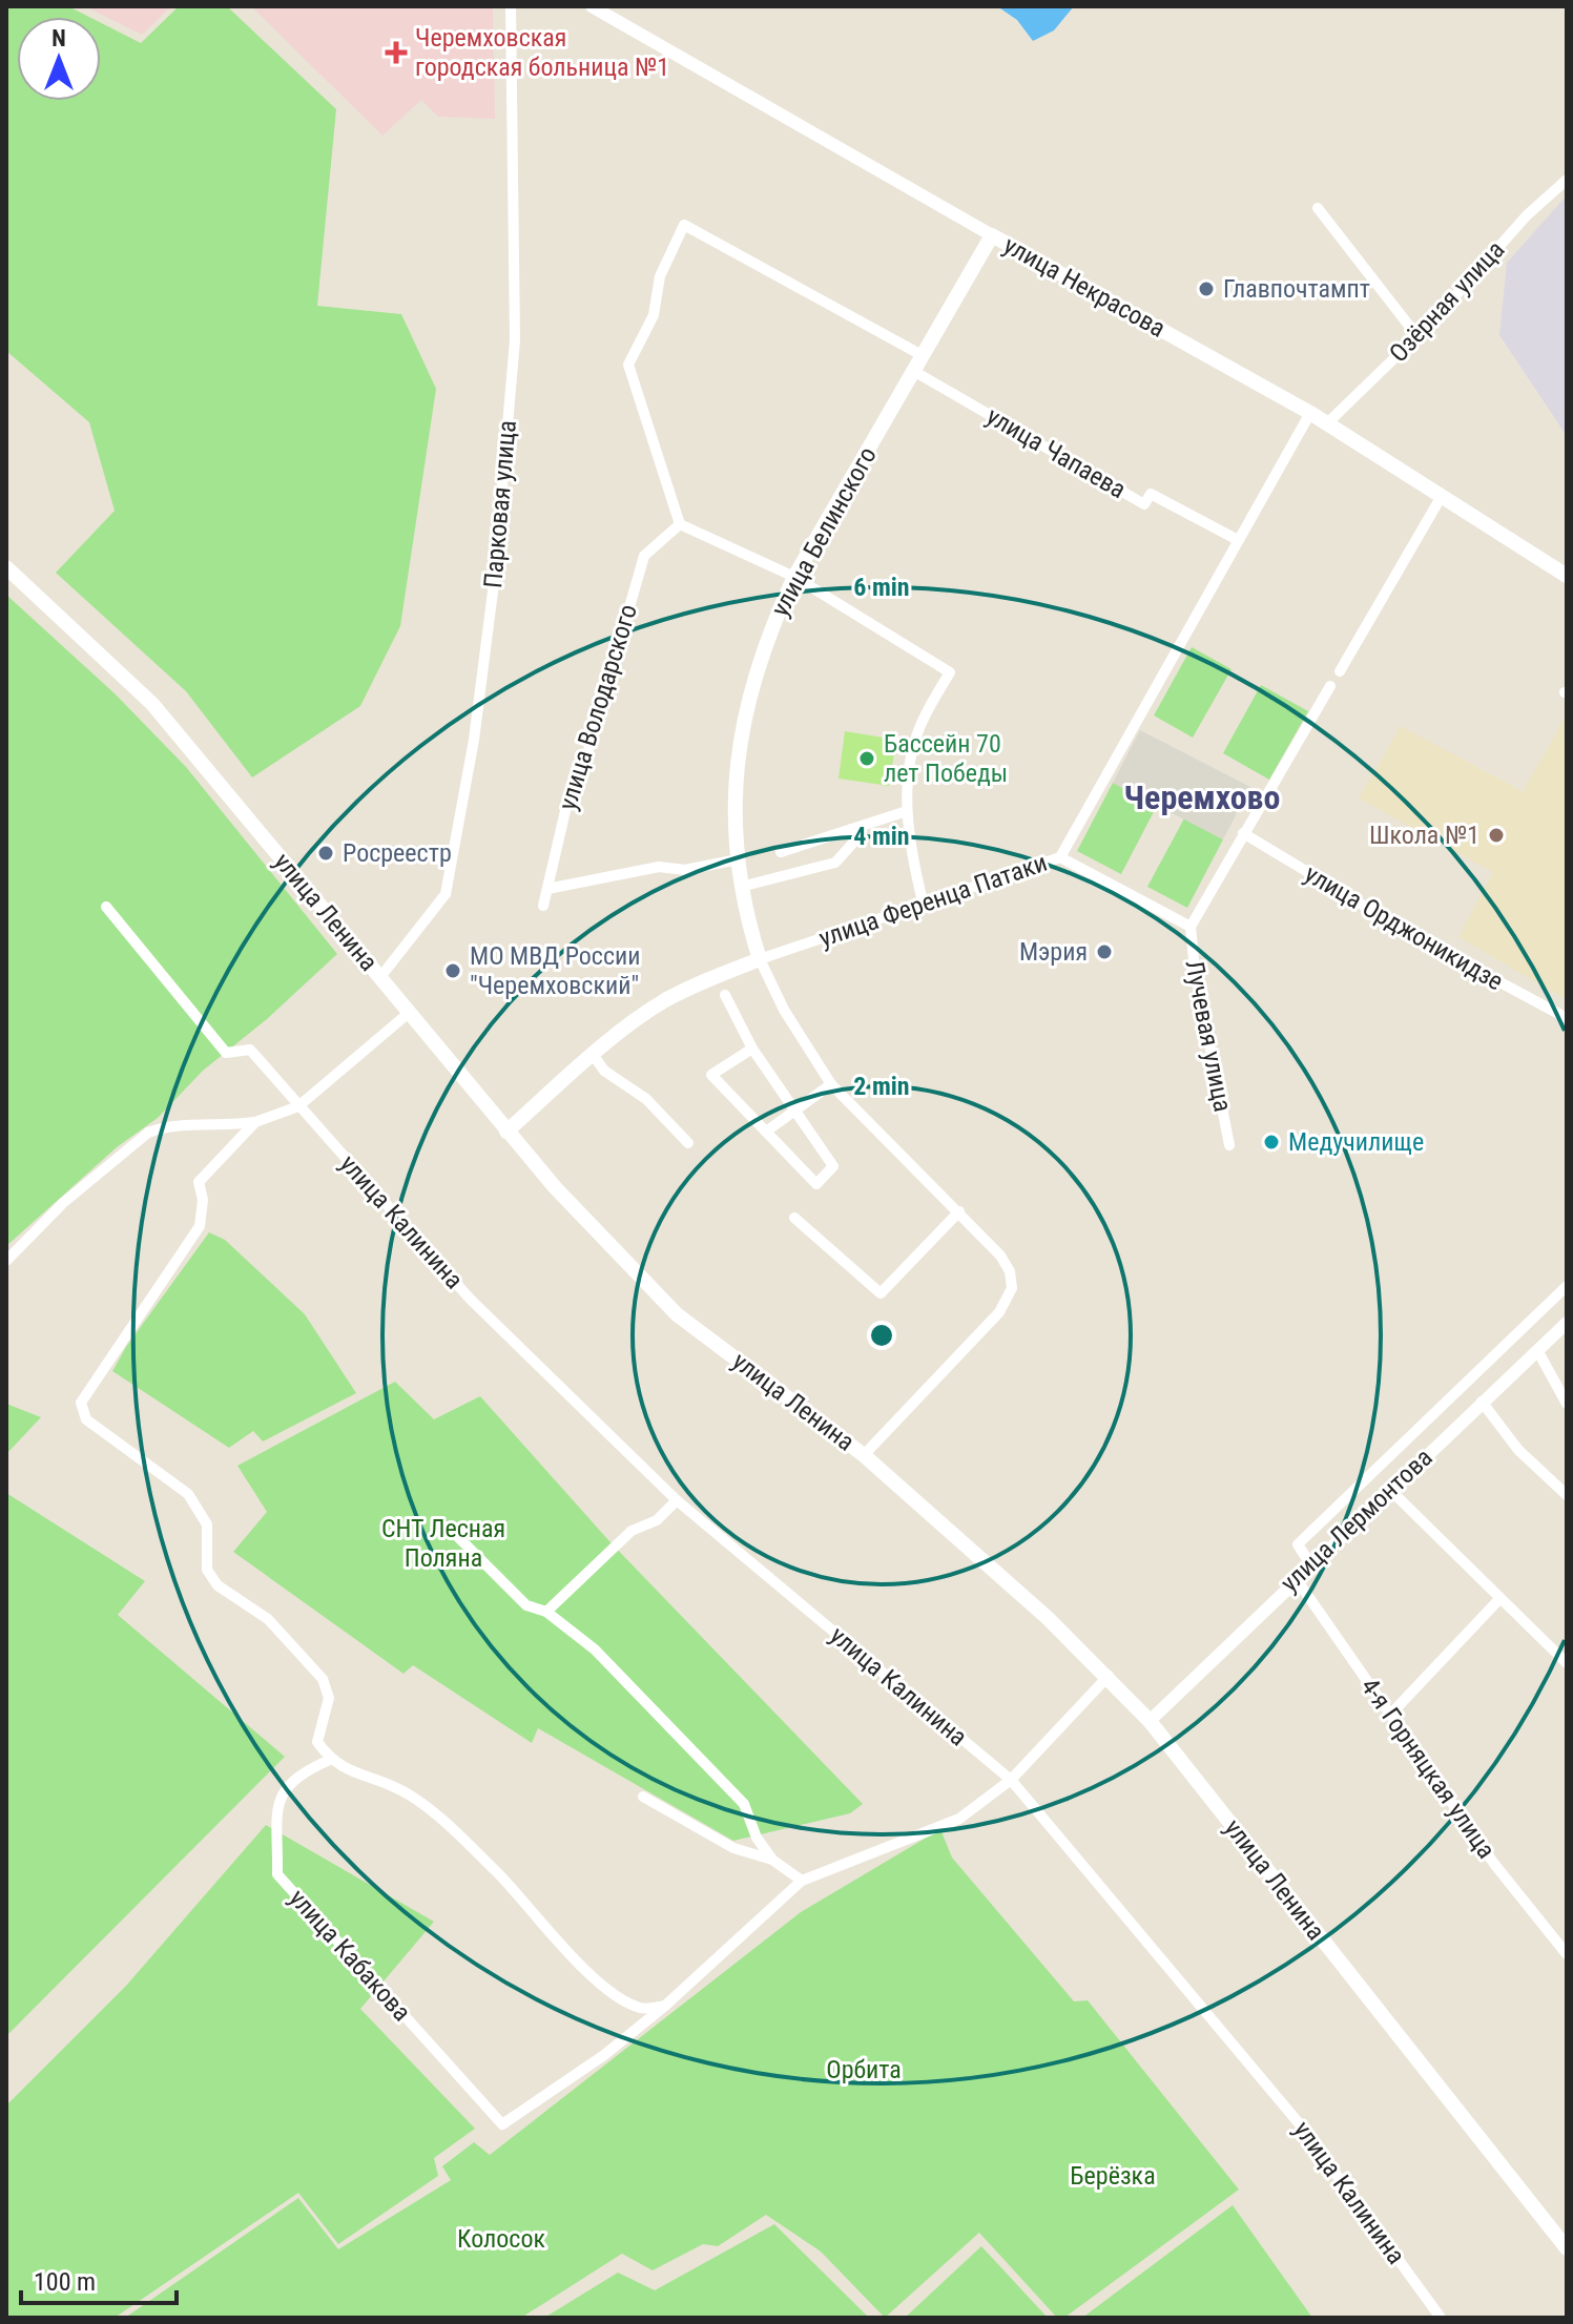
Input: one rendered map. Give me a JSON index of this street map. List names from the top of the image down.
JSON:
{
  "streets": {
    "main road": [
      "улица Некрасова",
      "улица Белинского",
      "улица Ференца Патаки",
      "улица Ленина"
    ],
    "street": [
      "Озёрная улица",
      "улица Чапаева",
      "Парковая улица",
      "улица Володарского",
      "улица Орджоникидзе",
      "Лучевая улица",
      "улица Калинина",
      "улица Лермонтова",
      "4-я Горняцкая улица",
      "улица Кабакова"
    ]
  },
  "crossings": [
    ["улица Некрасова", "Озёрная улица"],
    ["улица Некрасова", "улица Белинского"],
    ["улица Некрасова", "улица Ференца Патаки"],
    ["улица Чапаева", "улица Белинского"],
    ["улица Чапаева", "улица Ференца Патаки"],
    ["Парковая улица", "улица Ленина"],
    ["улица Белинского", "улица Ференца Патаки"],
    ["улица Белинского", "улица Ленина"],
    ["улица Ференца Патаки", "улица Ленина"],
    ["улица Ленина", "улица Лермонтова"],
    ["улица Лермонтова", "4-я Горняцкая улица"]
  ],
  "districts": ["Черемхово"],
  "parks": [
    "СНТ Лесная Поляна",
    "Орбита",
    "Берёзка",
    "Колосок"
  ],
  "places": {
    "health": ["Черемховская городская больница №1"],
    "other": [
      "Главпочтампт",
      "Бассейн 70 лет Победы",
      "Школа №1",
      "Росреестр",
      "Мэрия",
      "МО МВД России \"Черемховский\"",
      "Медучилище"
    ]
  },
  "scale_bar": "100 m",
  "north": "top",
  "rings": ["6 min", "4 min", "2 min"]
}
